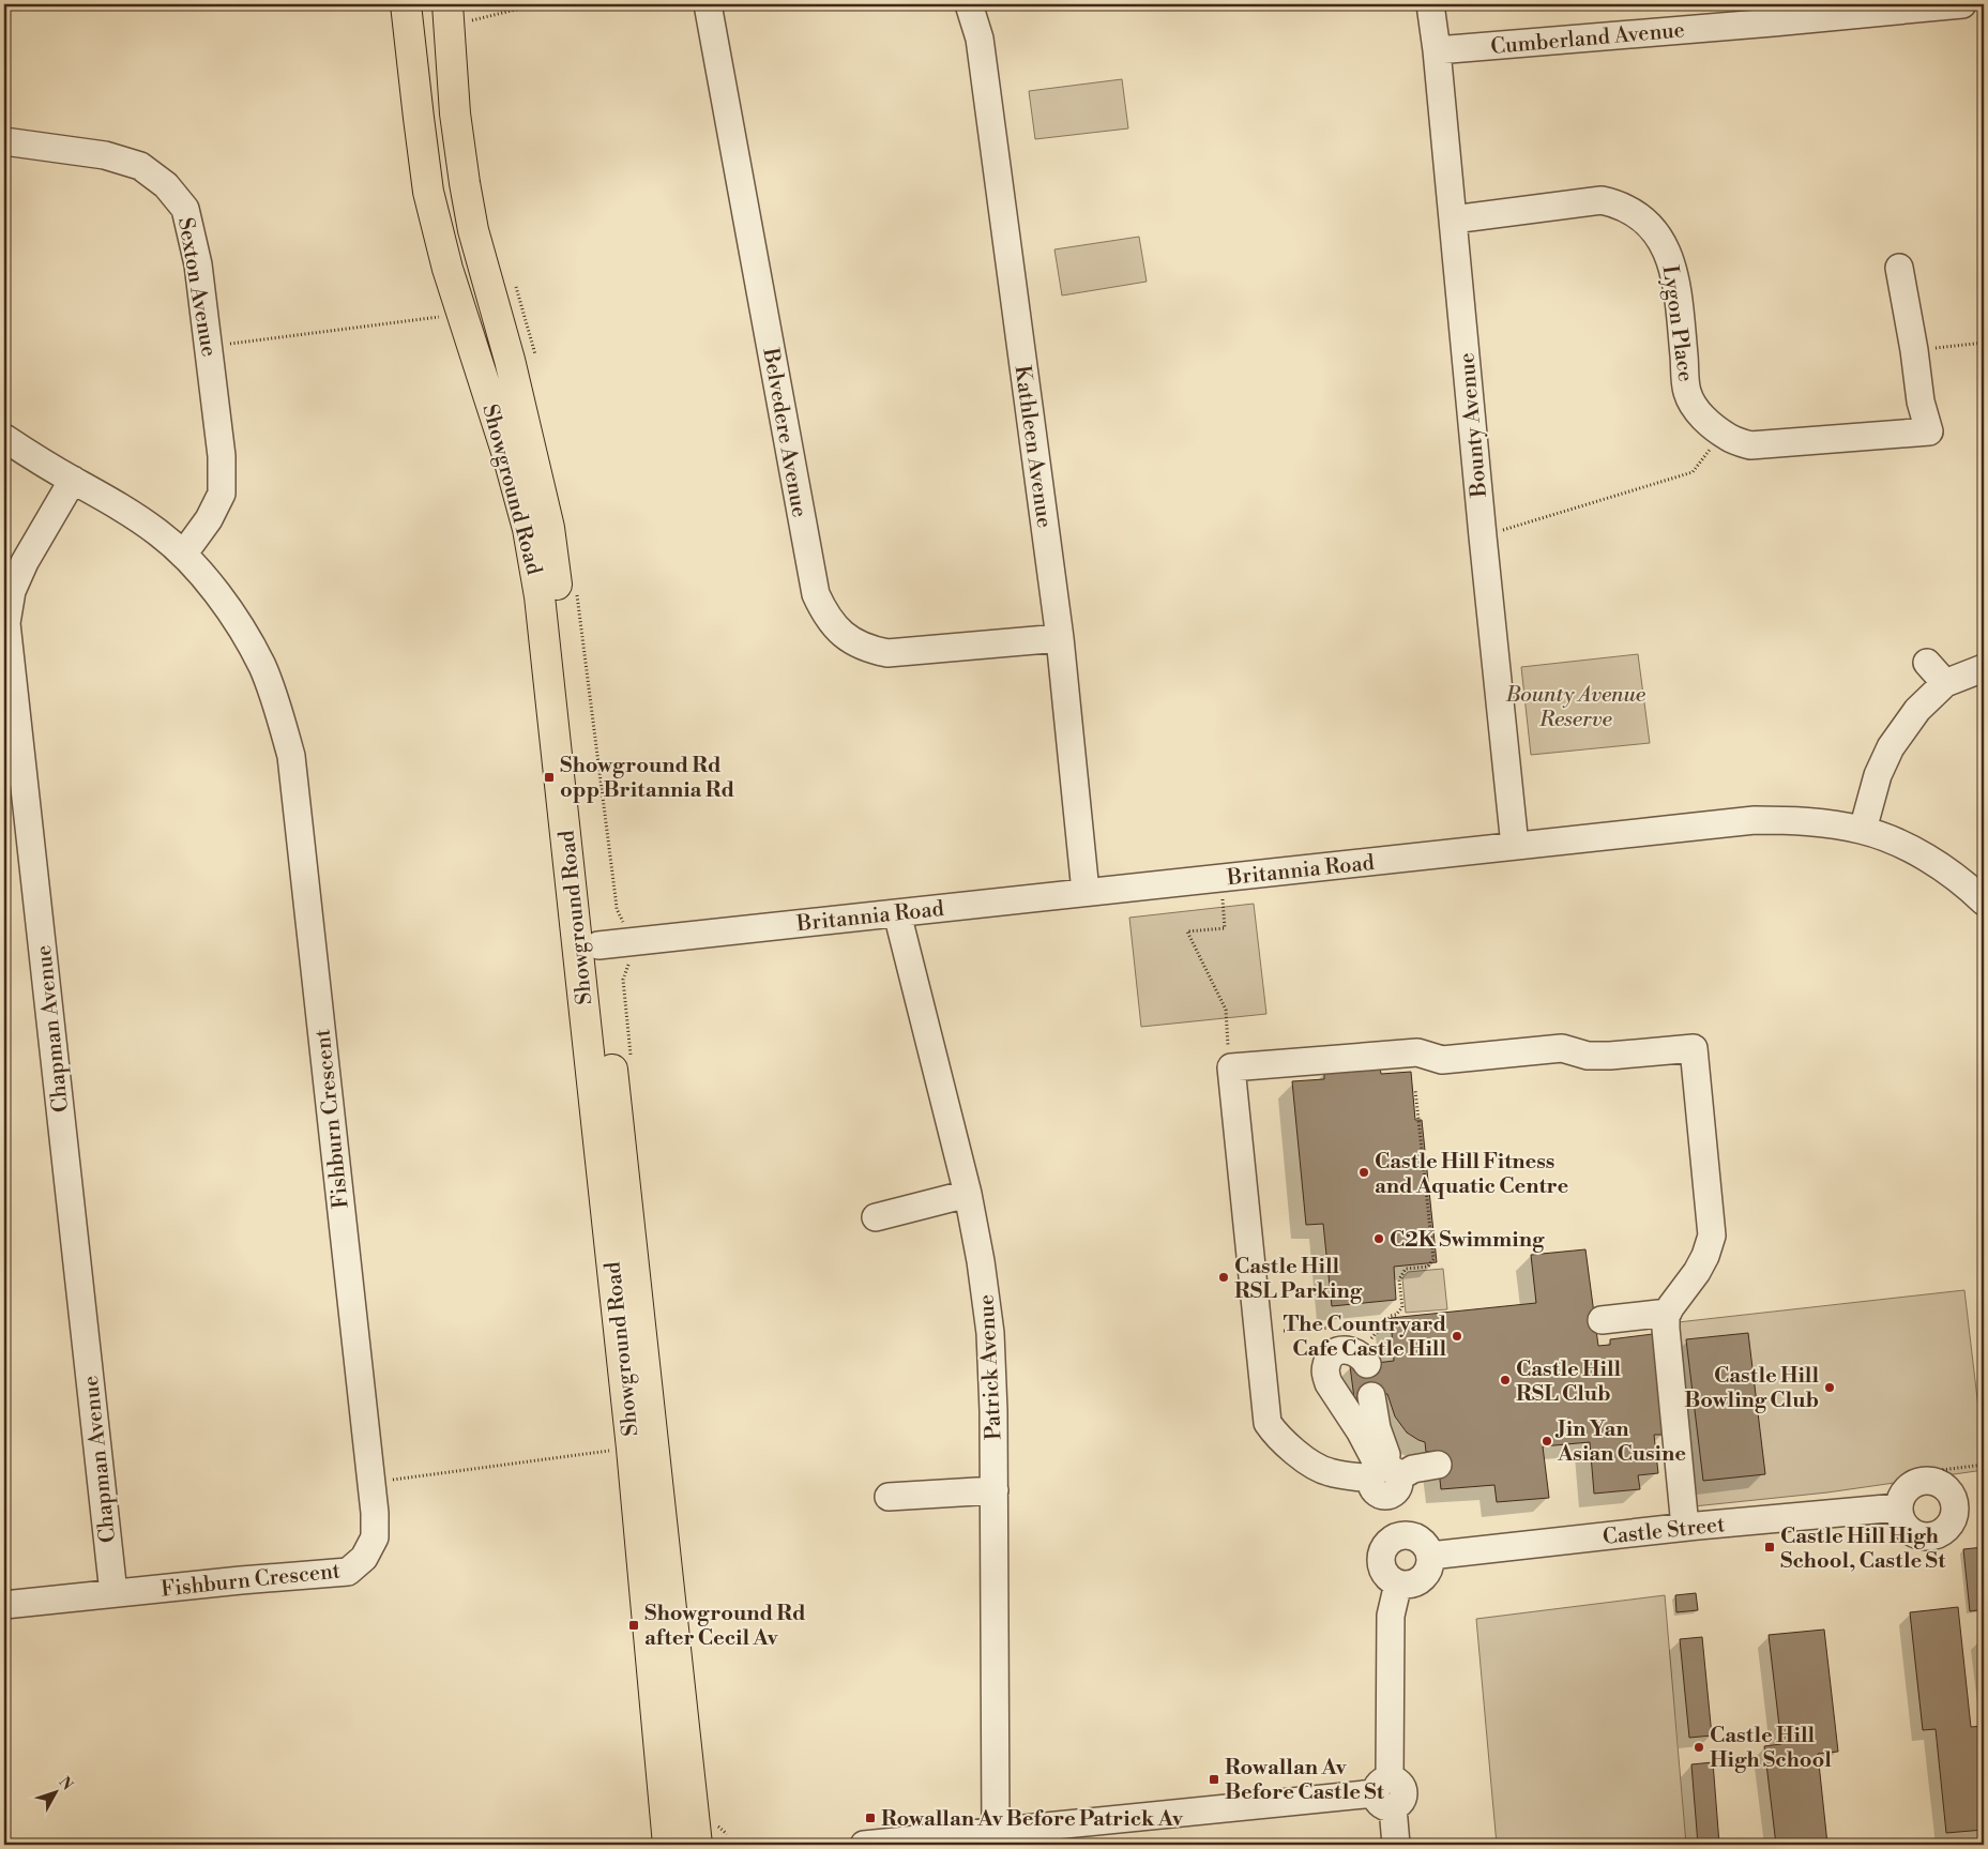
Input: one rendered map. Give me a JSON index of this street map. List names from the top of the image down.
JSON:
{
  "streets": {
    "main road": ["Showground Road"],
    "street": [
      "Cumberland Avenue",
      "Sexton Avenue",
      "Lygon Place",
      "Bounty Avenue",
      "Belvedere Avenue",
      "Kathleen Avenue",
      "Britannia Road",
      "Chapman Avenue",
      "Fishburn Crescent",
      "Patrick Avenue",
      "Castle Street"
    ]
  },
  "crossings": [
    ["Cumberland Avenue", "Bounty Avenue"],
    ["Sexton Avenue", "Fishburn Crescent"],
    ["Lygon Place", "Bounty Avenue"],
    ["Bounty Avenue", "Britannia Road"],
    ["Belvedere Avenue", "Kathleen Avenue"],
    ["Kathleen Avenue", "Britannia Road"],
    ["Showground Road", "Britannia Road"],
    ["Britannia Road", "Patrick Avenue"],
    ["Chapman Avenue", "Fishburn Crescent"]
  ],
  "parks": ["Bounty Avenue Reserve"],
  "places": {
    "transit": [
      "Showground Rd opp Britannia Rd",
      "Castle Hill High School, Castle St",
      "Showground Rd after Cecil Av",
      "Rowallan Av Before Castle St",
      "Rowallan Av Before Patrick Av"
    ],
    "other": [
      "Castle Hill Fitness and Aquatic Centre",
      "C2K Swimming",
      "Castle Hill RSL Parking",
      "The Countryard Cafe Castle Hill",
      "Castle Hill RSL Club",
      "Castle Hill Bowling Club",
      "Jin Yan Asian Cusine",
      "Castle Hill High School"
    ]
  },
  "north": "top right"
}
